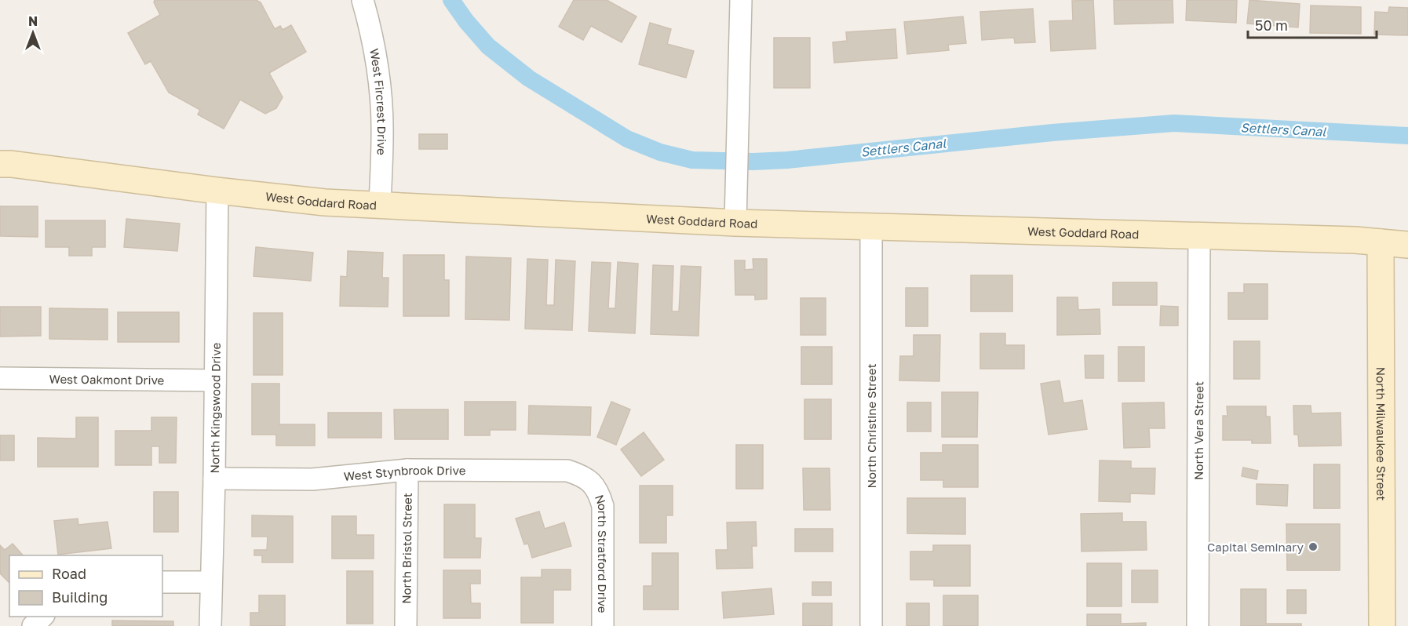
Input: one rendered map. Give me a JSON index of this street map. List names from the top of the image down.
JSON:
{
  "streets": {
    "street": [
      "West Fircrest Drive",
      "West Goddard Road",
      "West Oakmont Drive",
      "North Kingswood Drive",
      "North Christine Street",
      "North Vera Street",
      "North Milwaukee Street",
      "West Stynbrook Drive",
      "North Bristol Street",
      "North Stratford Drive"
    ]
  },
  "crossings": [
    ["West Fircrest Drive", "West Goddard Road"],
    ["West Goddard Road", "North Kingswood Drive"],
    ["West Goddard Road", "North Christine Street"],
    ["West Goddard Road", "North Vera Street"],
    ["West Goddard Road", "North Milwaukee Street"],
    ["West Oakmont Drive", "North Kingswood Drive"],
    ["North Kingswood Drive", "West Stynbrook Drive"],
    ["West Stynbrook Drive", "North Bristol Street"],
    ["West Stynbrook Drive", "North Stratford Drive"]
  ],
  "water": ["Settlers Canal"],
  "places": ["Capital Seminary"],
  "legend": ["Road", "Building"],
  "scale_bar": "50 m",
  "north": "top"
}
